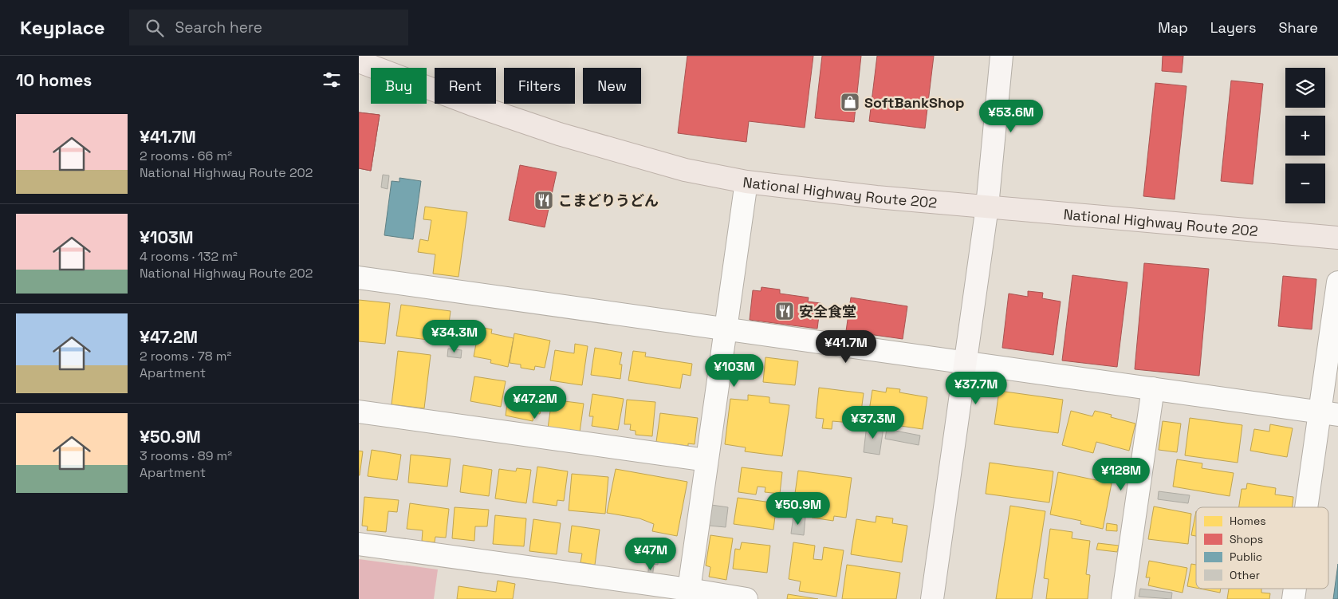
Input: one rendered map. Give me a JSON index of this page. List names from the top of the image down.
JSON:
{
  "streets": {
    "highway": ["National Highway Route 202"]
  },
  "places": {
    "shop": ["SoftBankShop"],
    "restaurant": ["こまどりうどん", "安全食堂"]
  },
  "legend": [
    "Homes",
    "Shops",
    "Public",
    "Other"
  ],
  "page": {
    "header": "Keyplace",
    "search": "Search here",
    "nav": ["Map", "Layers", "Share"],
    "heading": "10 homes",
    "map_buttons": ["+", "−"],
    "chip": [
      "Buy",
      "Rent",
      "Filters",
      "New"
    ],
    "price": [
      "¥53.6M",
      "¥34.3M",
      "¥41.7M",
      "¥103M",
      "¥37.7M",
      "¥47.2M",
      "¥37.3M",
      "¥128M",
      "¥50.9M",
      "¥47M"
    ],
    "list": [
      {
        "name": "¥41.7M",
        "note": "2 rooms · 66 m² · National Highway Route 202"
      },
      {
        "name": "¥103M",
        "note": "4 rooms · 132 m² · National Highway Route 202"
      },
      {
        "name": "¥47.2M",
        "note": "2 rooms · 78 m² · Apartment"
      },
      {
        "name": "¥50.9M",
        "note": "3 rooms · 89 m² · Apartment"
      }
    ]
  }
}
